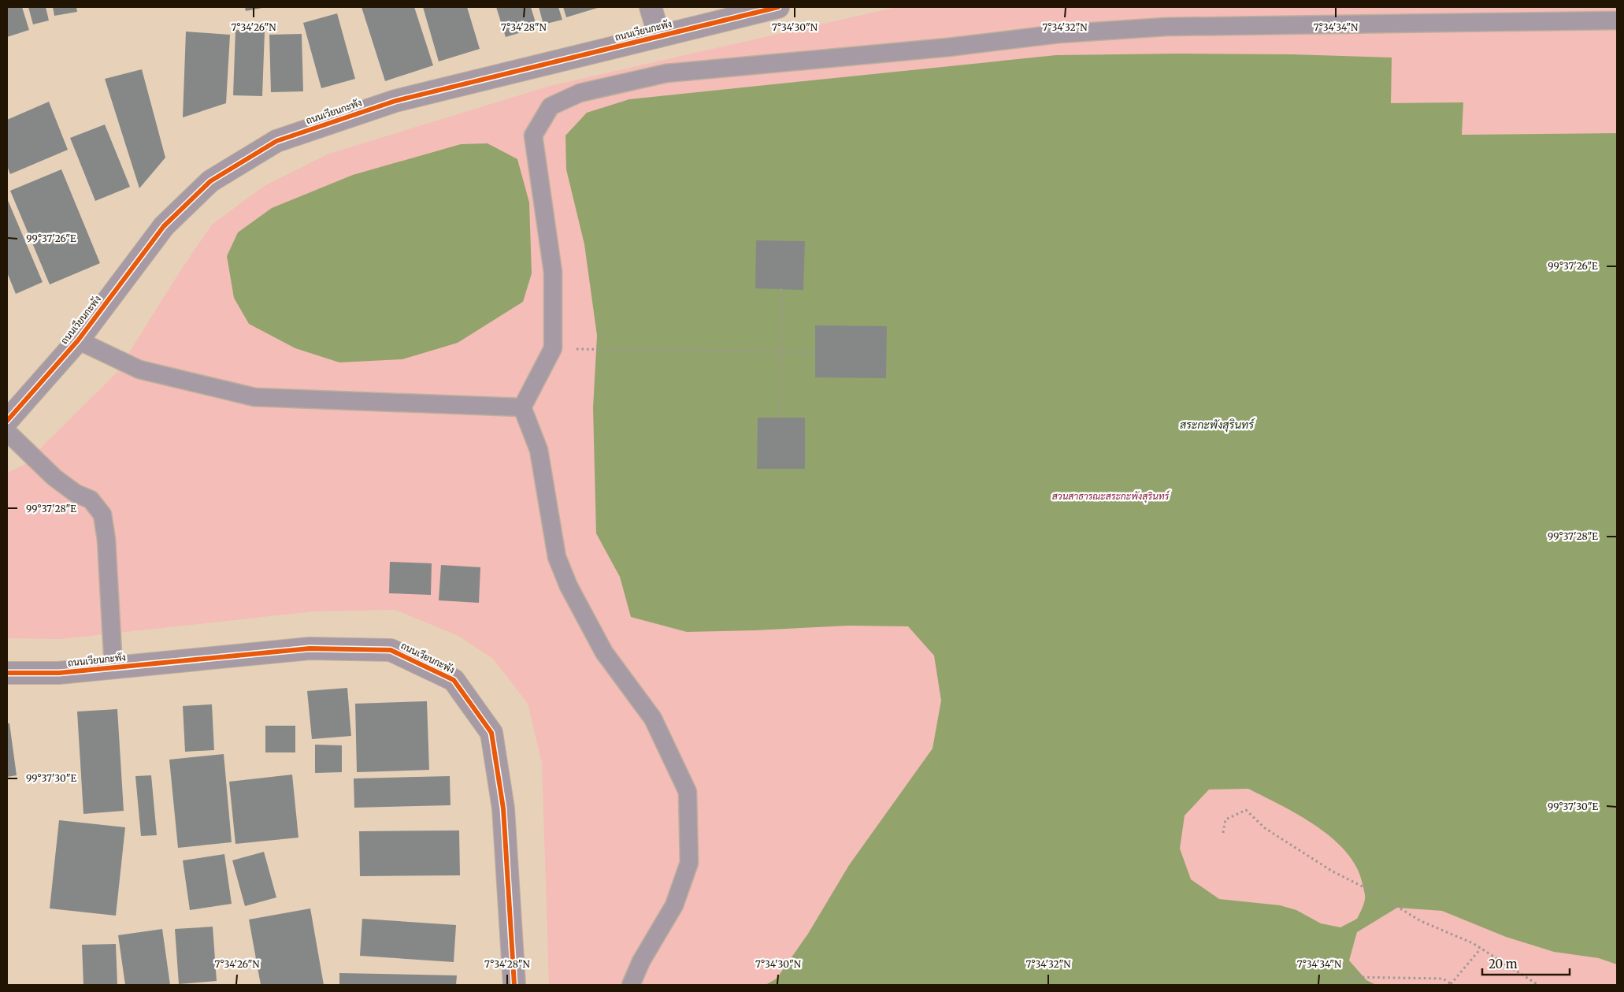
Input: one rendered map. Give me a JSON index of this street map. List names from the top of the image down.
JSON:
{
  "streets": {
    "street": ["ถนนเวียนกะพัง"]
  },
  "water": ["สระกะพังสุรินทร์"],
  "parks": ["สวนสาธารณะสระกะพังสุรินทร์"],
  "scale_bar": "20 m",
  "coordinates": [
    "7°34'26\"N",
    "7°34'28\"N",
    "7°34'30\"N",
    "7°34'32\"N",
    "7°34'34\"N",
    "99°37'26\"E",
    "99°37'28\"E",
    "99°37'30\"E"
  ]
}
